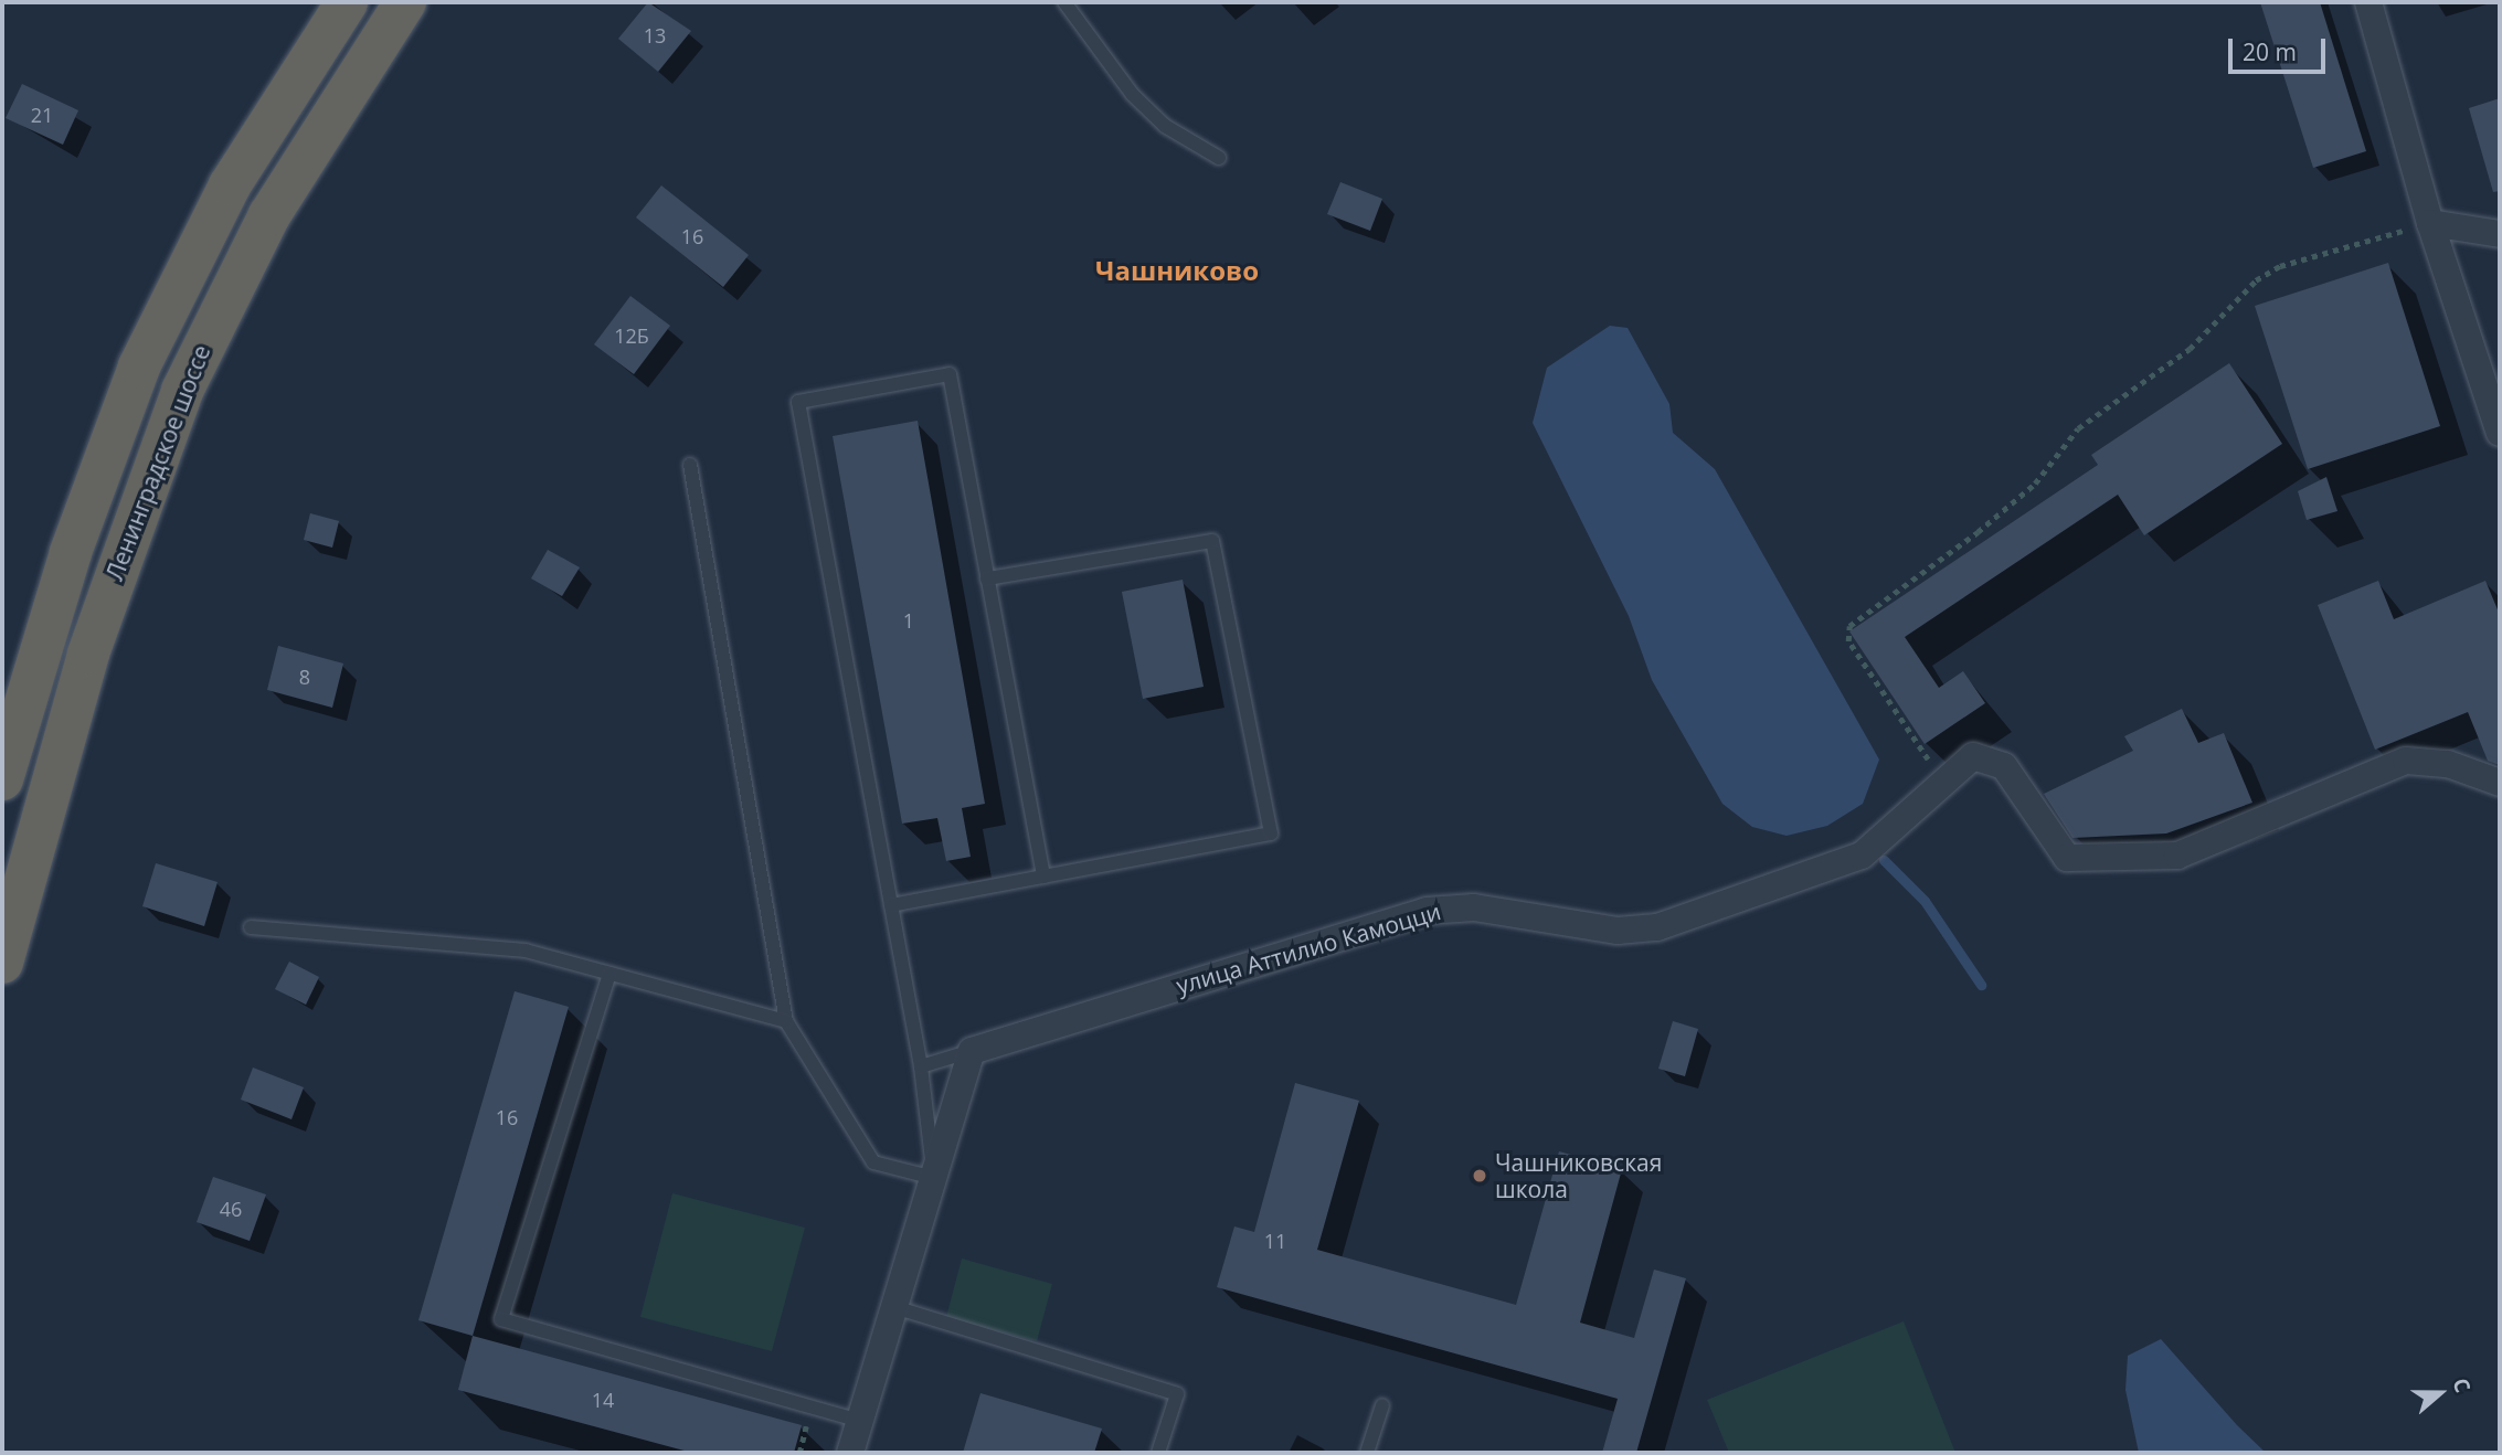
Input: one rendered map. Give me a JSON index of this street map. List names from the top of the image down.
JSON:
{
  "streets": {
    "highway": ["Ленинградское шоссе"],
    "street": ["улица Аттилио Камоцци"]
  },
  "districts": ["Чашниково"],
  "places": ["Чашниковская школа"],
  "house_numbers": [
    "13",
    "21",
    "16",
    "12Б",
    "1",
    "8",
    "16",
    "46",
    "11",
    "14"
  ],
  "scale_bar": "20 m",
  "north": "right"
}
